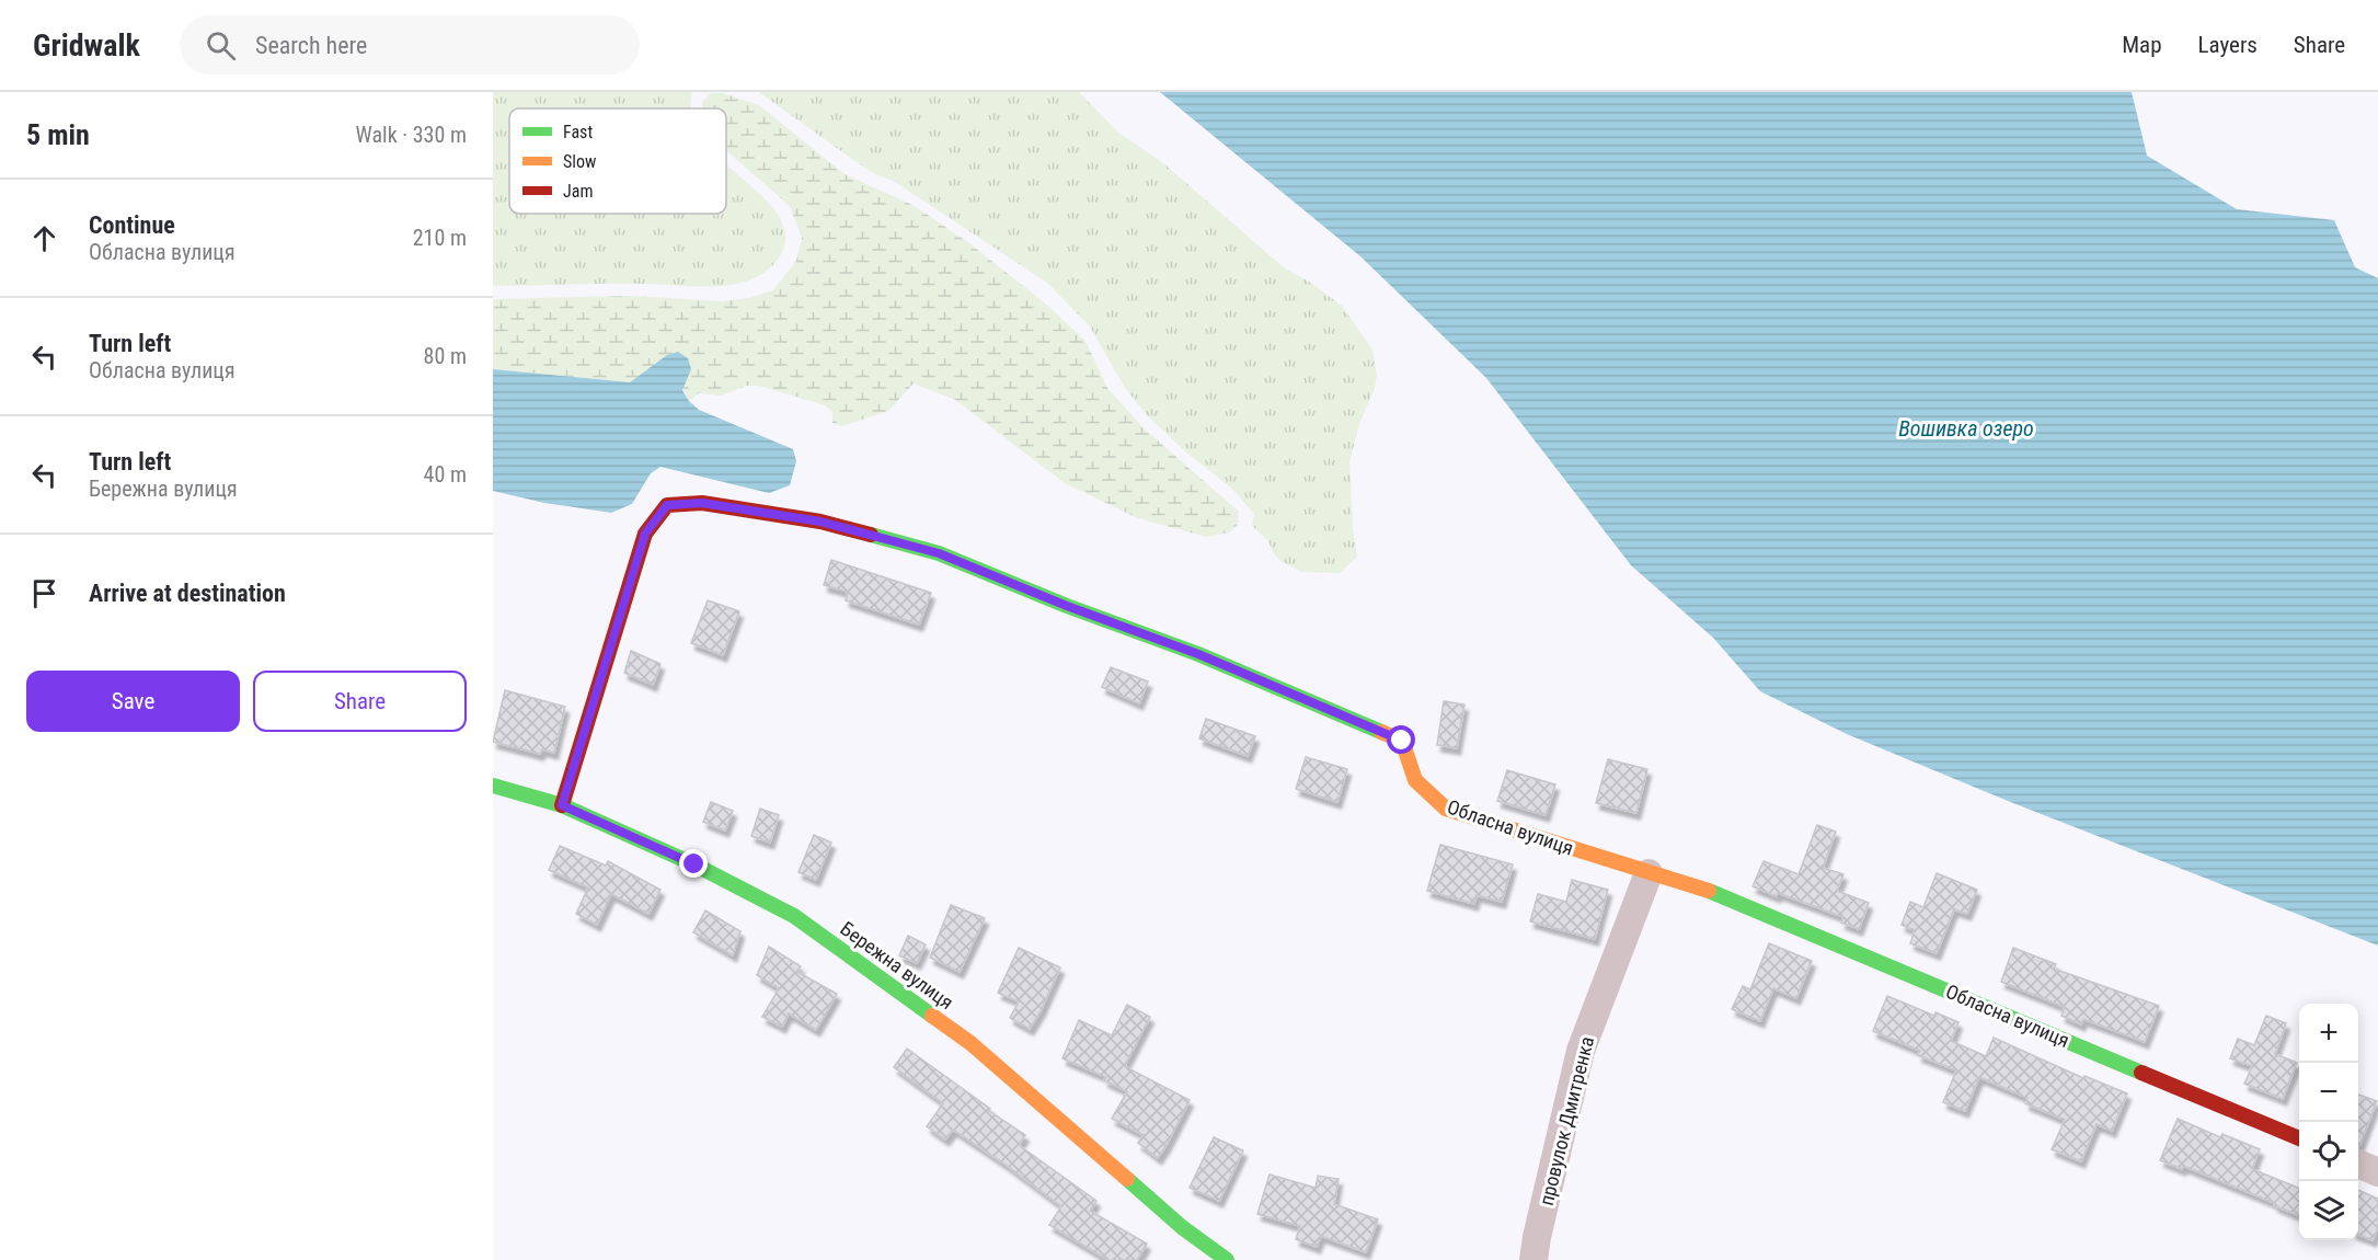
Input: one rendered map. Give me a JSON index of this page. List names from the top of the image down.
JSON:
{
  "streets": {
    "street": ["Обласна вулиця", "Бережна вулиця", "провулок Дмитренка"]
  },
  "crossings": [
    ["Обласна вулиця", "Бережна вулиця"],
    ["Обласна вулиця", "провулок Дмитренка"]
  ],
  "water": ["Вошивка озеро"],
  "legend": ["Fast", "Slow", "Jam"],
  "page": {
    "header": "Gridwalk",
    "search": "Search here",
    "nav": ["Map", "Layers", "Share"],
    "heading": ["5 min", "Walk · 330 m"],
    "list": [
      ["Continue", "Обласна вулиця", "210 m"],
      ["Turn left", "Обласна вулиця", "80 m"],
      ["Turn left", "Бережна вулиця", "40 m"],
      "Arrive at destination"
    ],
    "buttons": ["Save", "Share"],
    "map_buttons": ["+", "−"]
  }
}
